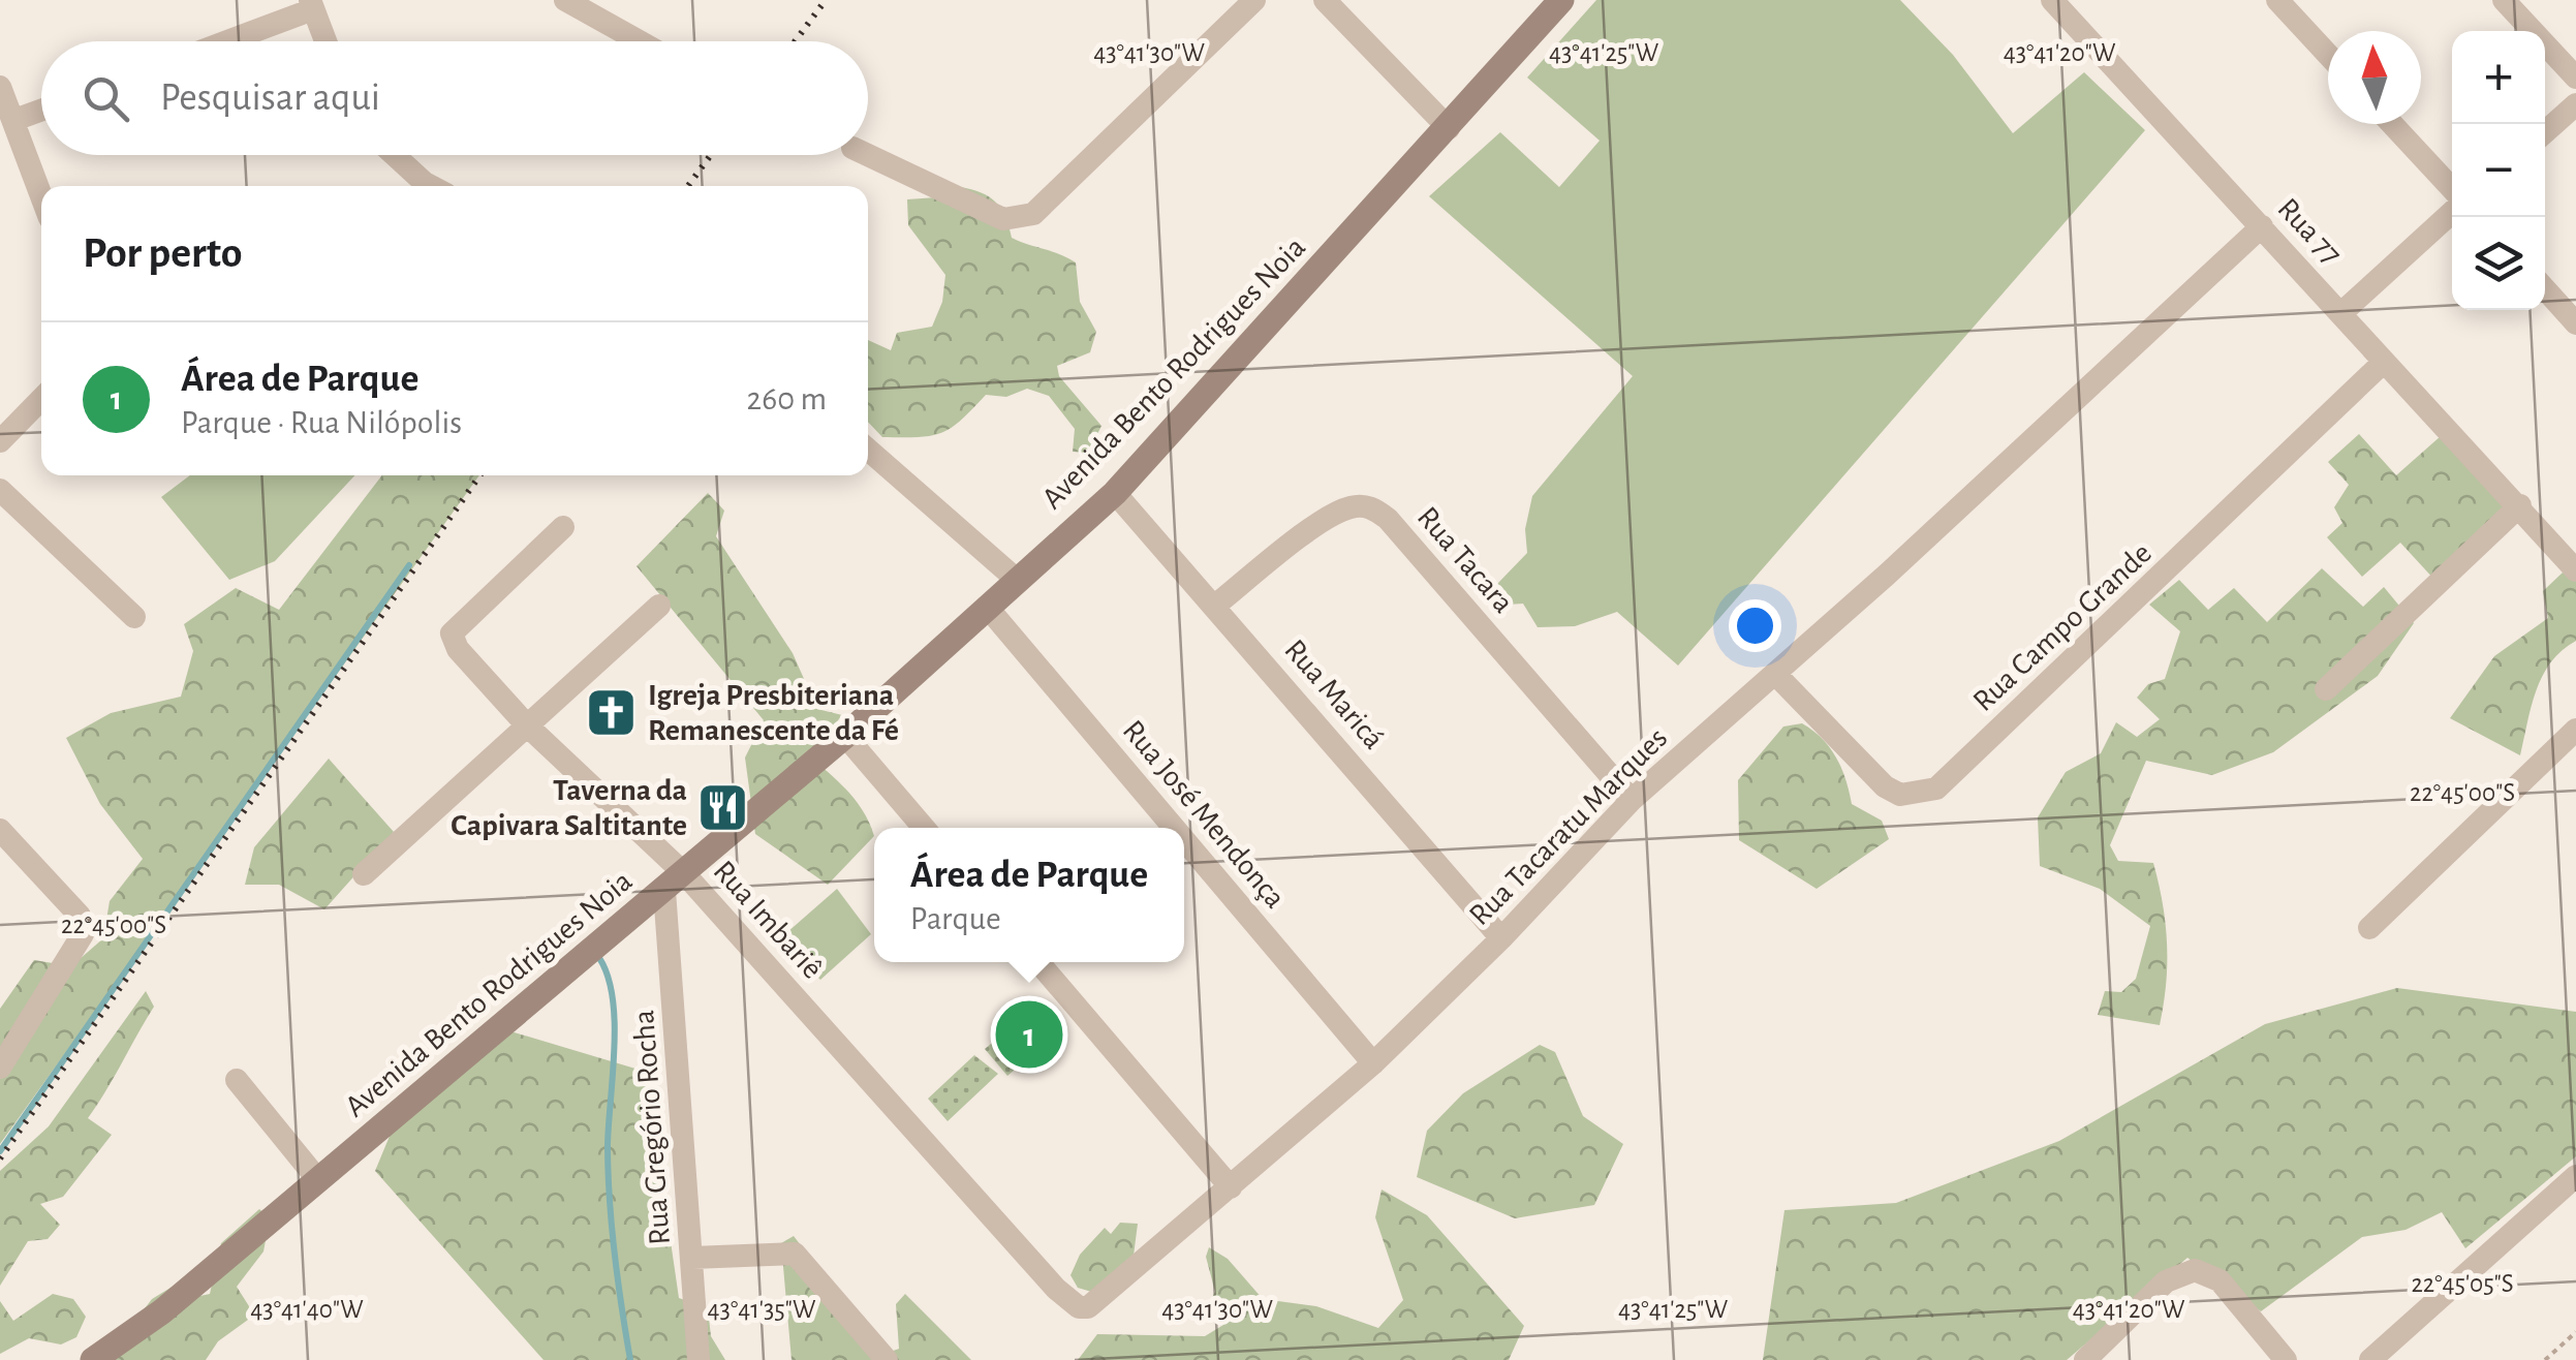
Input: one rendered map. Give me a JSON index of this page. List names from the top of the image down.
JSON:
{
  "streets": {
    "street": [
      "Rua 77",
      "Avenida Bento Rodrigues Noia",
      "Rua Tacara",
      "Rua Campo Grande",
      "Rua Maricá",
      "Rua José Mendonça",
      "Rua Tacaratu Marques",
      "Rua Imbariê",
      "Rua Gregório Rocha"
    ]
  },
  "crossings": [
    ["Rua 77", "Rua Campo Grande"],
    ["Rua 77", "Rua Tacaratu Marques"],
    ["Avenida Bento Rodrigues Noia", "Rua Maricá"],
    ["Avenida Bento Rodrigues Noia", "Rua José Mendonça"],
    ["Avenida Bento Rodrigues Noia", "Rua Imbariê"],
    ["Avenida Bento Rodrigues Noia", "Rua Gregório Rocha"],
    ["Rua Tacara", "Rua Maricá"],
    ["Rua Tacara", "Rua Tacaratu Marques"],
    ["Rua Campo Grande", "Rua Tacaratu Marques"],
    ["Rua Maricá", "Rua Tacaratu Marques"],
    ["Rua José Mendonça", "Rua Tacaratu Marques"],
    ["Rua Tacaratu Marques", "Rua Imbariê"],
    ["Rua Imbariê", "Rua Gregório Rocha"]
  ],
  "places": {
    "church": ["Igreja Presbiteriana Remanescente da Fé"],
    "restaurant": ["Taverna da Capivara Saltitante"]
  },
  "north": "top",
  "page": {
    "map_buttons": ["+", "−"],
    "search": "Pesquisar aqui",
    "heading": "Por perto",
    "list": [
      {
        "mark": "1",
        "name": "Área de Parque",
        "note": "Parque · Rua Nilópolis",
        "value": "260 m"
      }
    ],
    "popup": ["Área de Parque", "Parque"],
    "pins": "1"
  },
  "coordinates": [
    "43°41'30\"W",
    "43°41'25\"W",
    "43°41'20\"W",
    "22°45'00\"S",
    "22°45'05\"S",
    "43°41'40\"W",
    "43°41'35\"W"
  ]
}
